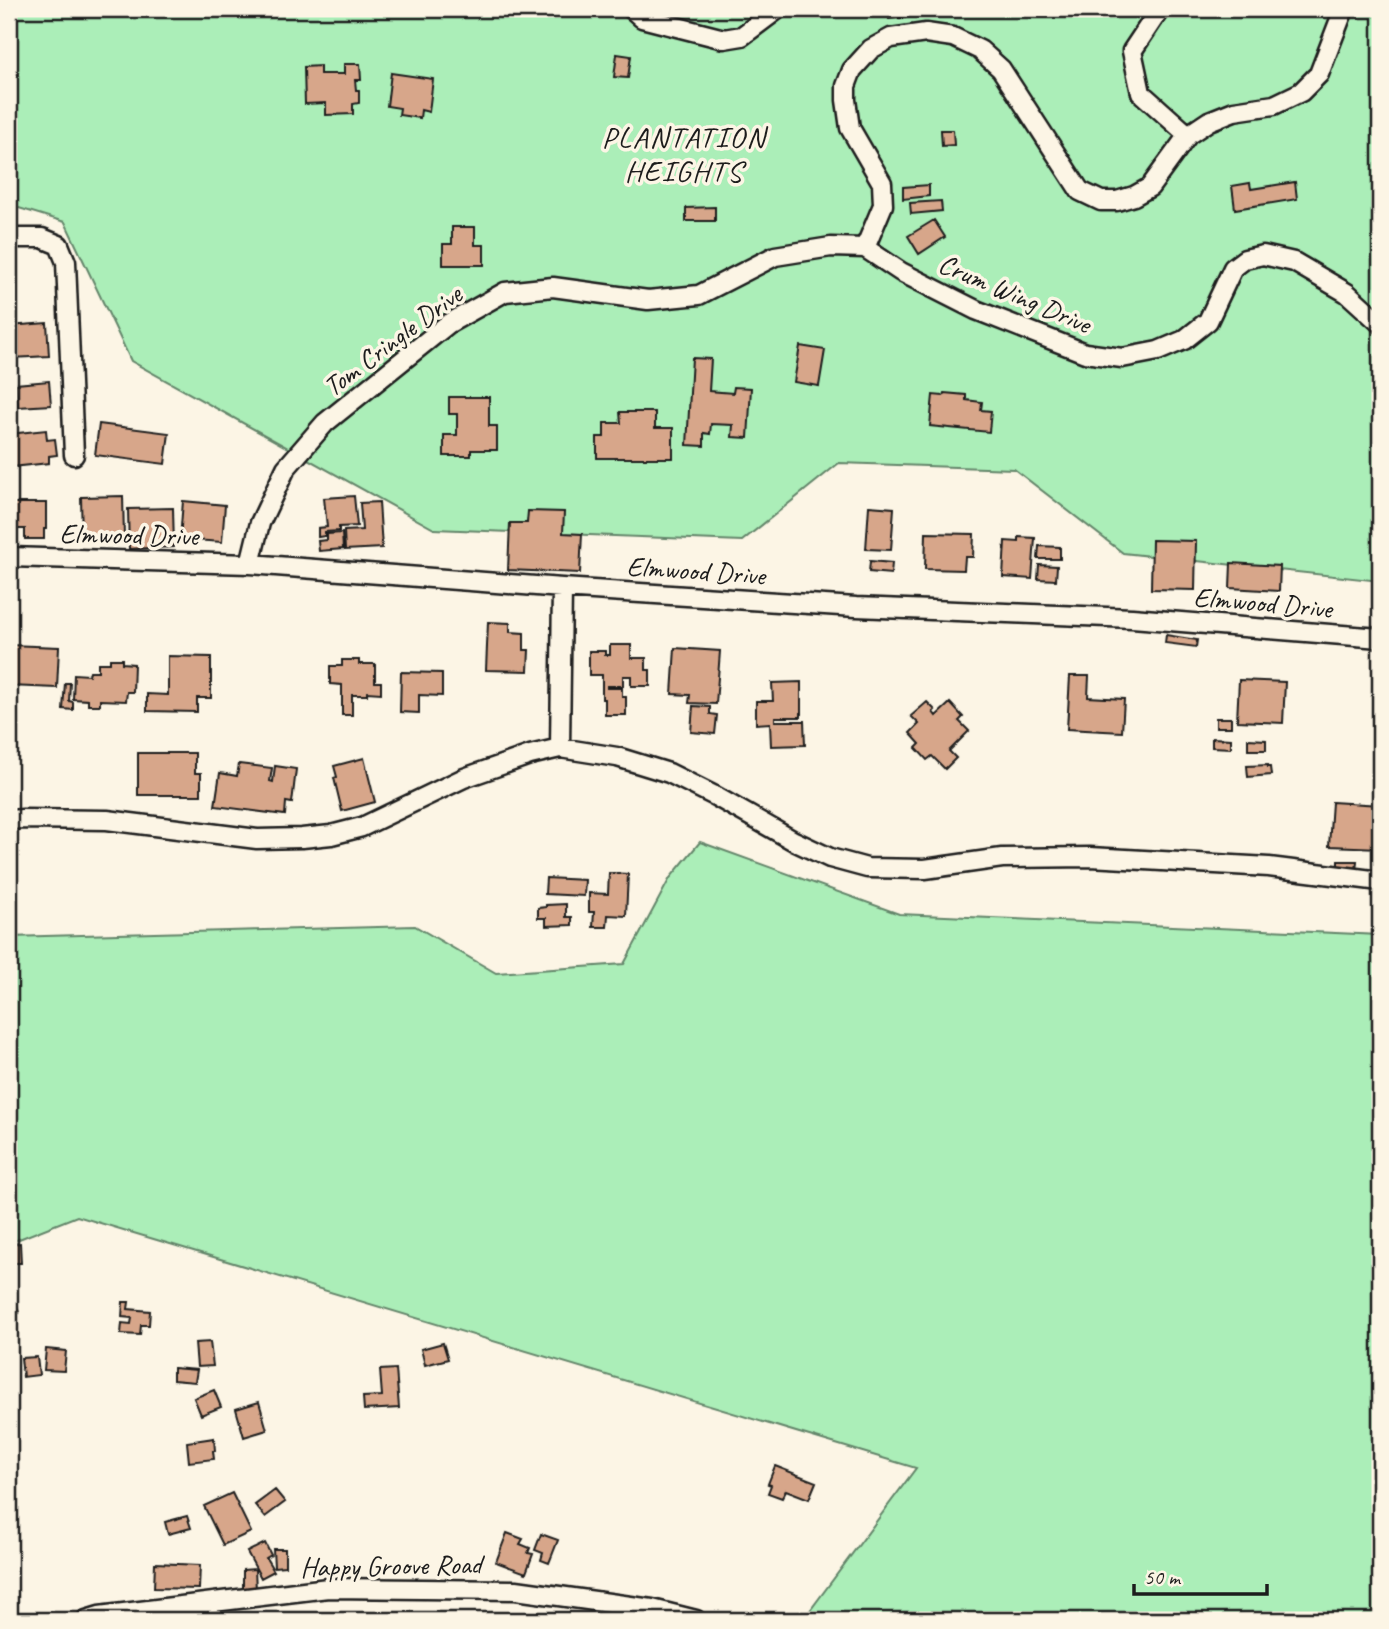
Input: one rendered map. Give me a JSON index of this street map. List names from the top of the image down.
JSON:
{
  "streets": {
    "street": [
      "Crum Wing Drive",
      "Tom Cringle Drive",
      "Elmwood Drive",
      "Happy Groove Road"
    ]
  },
  "crossings": [
    ["Crum Wing Drive", "Tom Cringle Drive"],
    ["Tom Cringle Drive", "Elmwood Drive"]
  ],
  "districts": ["PLANTATION HEIGHTS"],
  "scale_bar": "50 m"
}
